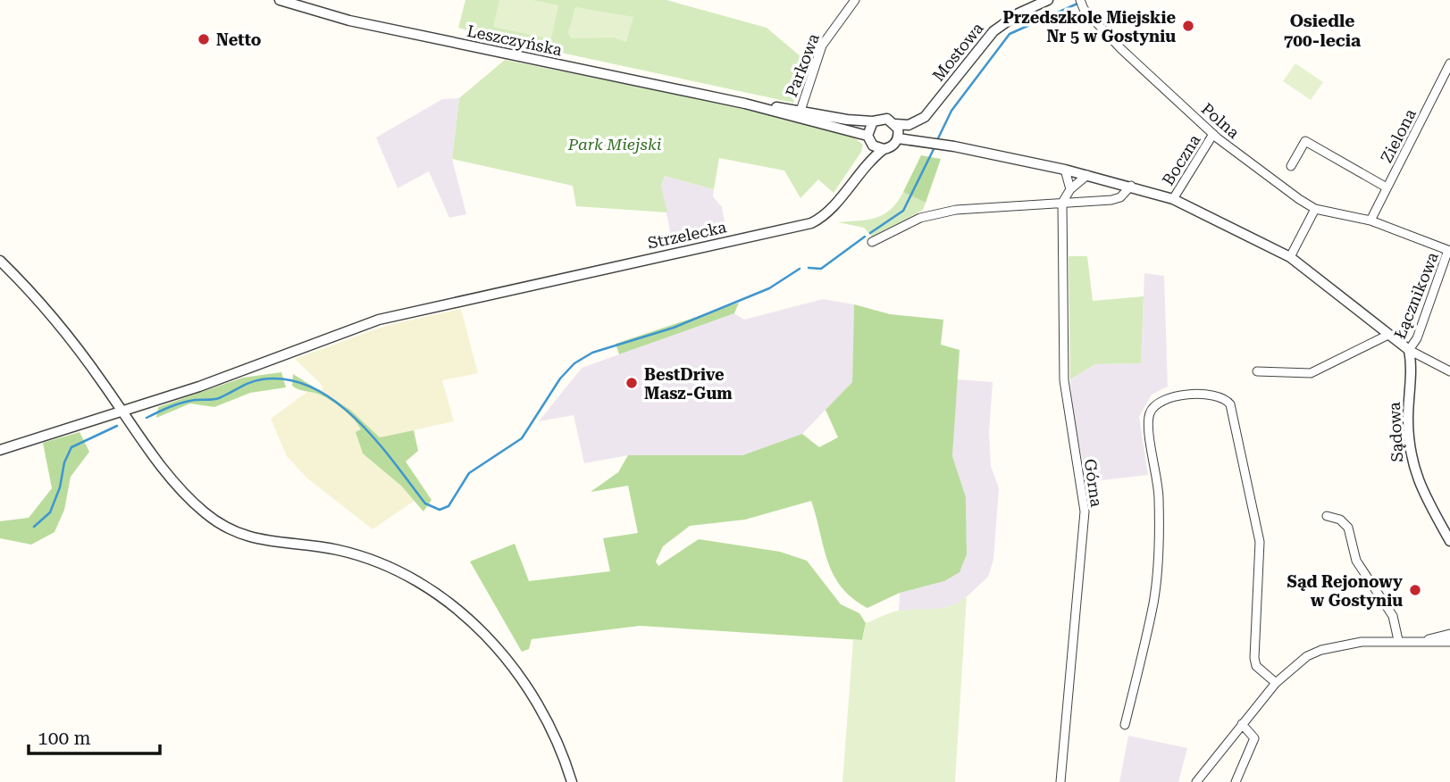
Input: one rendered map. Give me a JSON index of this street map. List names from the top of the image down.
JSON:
{
  "streets": {
    "street": [
      "Leszczyńska",
      "Mostowa",
      "Parkowa",
      "Polna",
      "Zielona",
      "Boczna",
      "Strzelecka",
      "Łącznikowa",
      "Sądowa",
      "Górna"
    ]
  },
  "crossings": [
    ["Leszczyńska", "Parkowa"],
    ["Leszczyńska", "Strzelecka"],
    ["Polna", "Zielona"],
    ["Polna", "Boczna"],
    ["Polna", "Łącznikowa"],
    ["Łącznikowa", "Sądowa"]
  ],
  "districts": ["Osiedle 700-lecia"],
  "parks": ["Park Miejski"],
  "places": [
    "Przedszkole Miejskie Nr 5 w Gostyniu",
    "Netto",
    "BestDrive Masz-Gum",
    "Sąd Rejonowy w Gostyniu"
  ],
  "scale_bar": "100 m"
}
